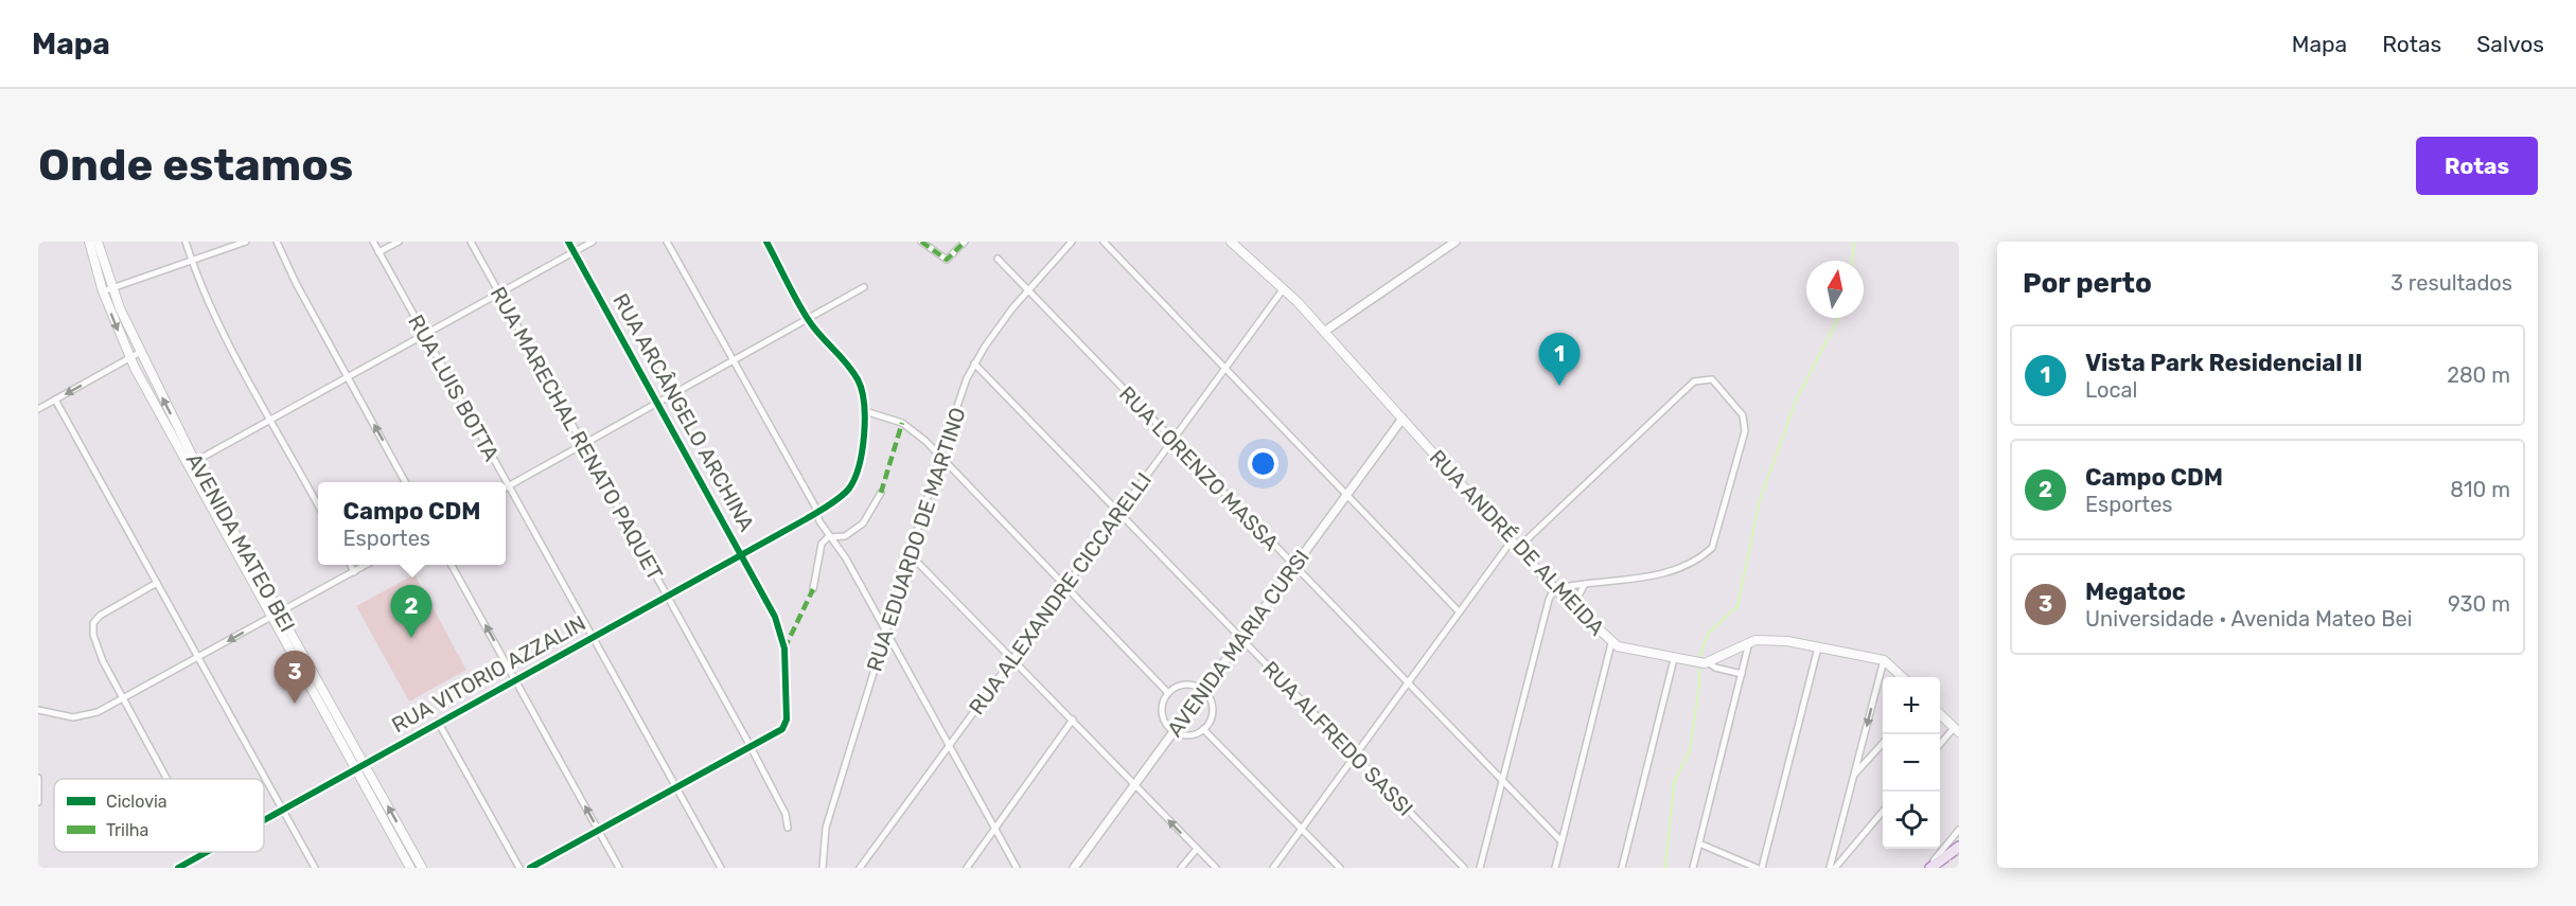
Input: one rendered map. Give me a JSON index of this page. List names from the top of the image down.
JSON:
{
  "streets": {
    "main road": ["AVENIDA MATEO BEI", "RUA ANDRÉ DE ALMEIDA"],
    "street": [
      "RUA LUIS BOTTA",
      "RUA ARCÂNGELO ARCHINA",
      "RUA MARECHAL RENATO PAQUET",
      "RUA LORENZO MASSA",
      "RUA EDUARDO DE MARTINO",
      "RUA ALEXANDRE CICCARELLI",
      "AVENIDA MARIA CURSI",
      "RUA VITORIO AZZALIN",
      "RUA ALFREDO SASSI"
    ]
  },
  "crossings": [
    ["RUA LUIS BOTTA", "RUA VITORIO AZZALIN"],
    ["RUA ARCÂNGELO ARCHINA", "RUA MARECHAL RENATO PAQUET"],
    ["RUA ARCÂNGELO ARCHINA", "RUA VITORIO AZZALIN"],
    ["RUA MARECHAL RENATO PAQUET", "RUA VITORIO AZZALIN"],
    ["RUA LORENZO MASSA", "RUA EDUARDO DE MARTINO"],
    ["RUA LORENZO MASSA", "RUA ALEXANDRE CICCARELLI"],
    ["RUA LORENZO MASSA", "AVENIDA MARIA CURSI"],
    ["RUA EDUARDO DE MARTINO", "RUA ALFREDO SASSI"],
    ["AVENIDA MATEO BEI", "RUA VITORIO AZZALIN"],
    ["RUA ANDRÉ DE ALMEIDA", "RUA ALEXANDRE CICCARELLI"],
    ["RUA ANDRÉ DE ALMEIDA", "AVENIDA MARIA CURSI"],
    ["RUA ALEXANDRE CICCARELLI", "RUA ALFREDO SASSI"],
    ["AVENIDA MARIA CURSI", "RUA ALFREDO SASSI"]
  ],
  "legend": ["Ciclovia", "Trilha"],
  "north": "top",
  "page": {
    "header": "Mapa",
    "nav": ["Mapa", "Rotas", "Salvos"],
    "buttons": "Rotas",
    "title": "Onde estamos",
    "heading": ["Por perto", "3 resultados"],
    "list": [
      {
        "mark": "1",
        "name": "Vista Park Residencial II",
        "note": "Local",
        "value": "280 m"
      },
      {
        "mark": "2",
        "name": "Campo CDM",
        "note": "Esportes",
        "value": "810 m"
      },
      {
        "mark": "3",
        "name": "Megatoc",
        "note": "Universidade · Avenida Mateo Bei",
        "value": "930 m"
      }
    ],
    "pins": ["1", "2", "3"],
    "popup": ["Campo CDM", "Esportes"],
    "map_buttons": ["+", "−"]
  }
}
